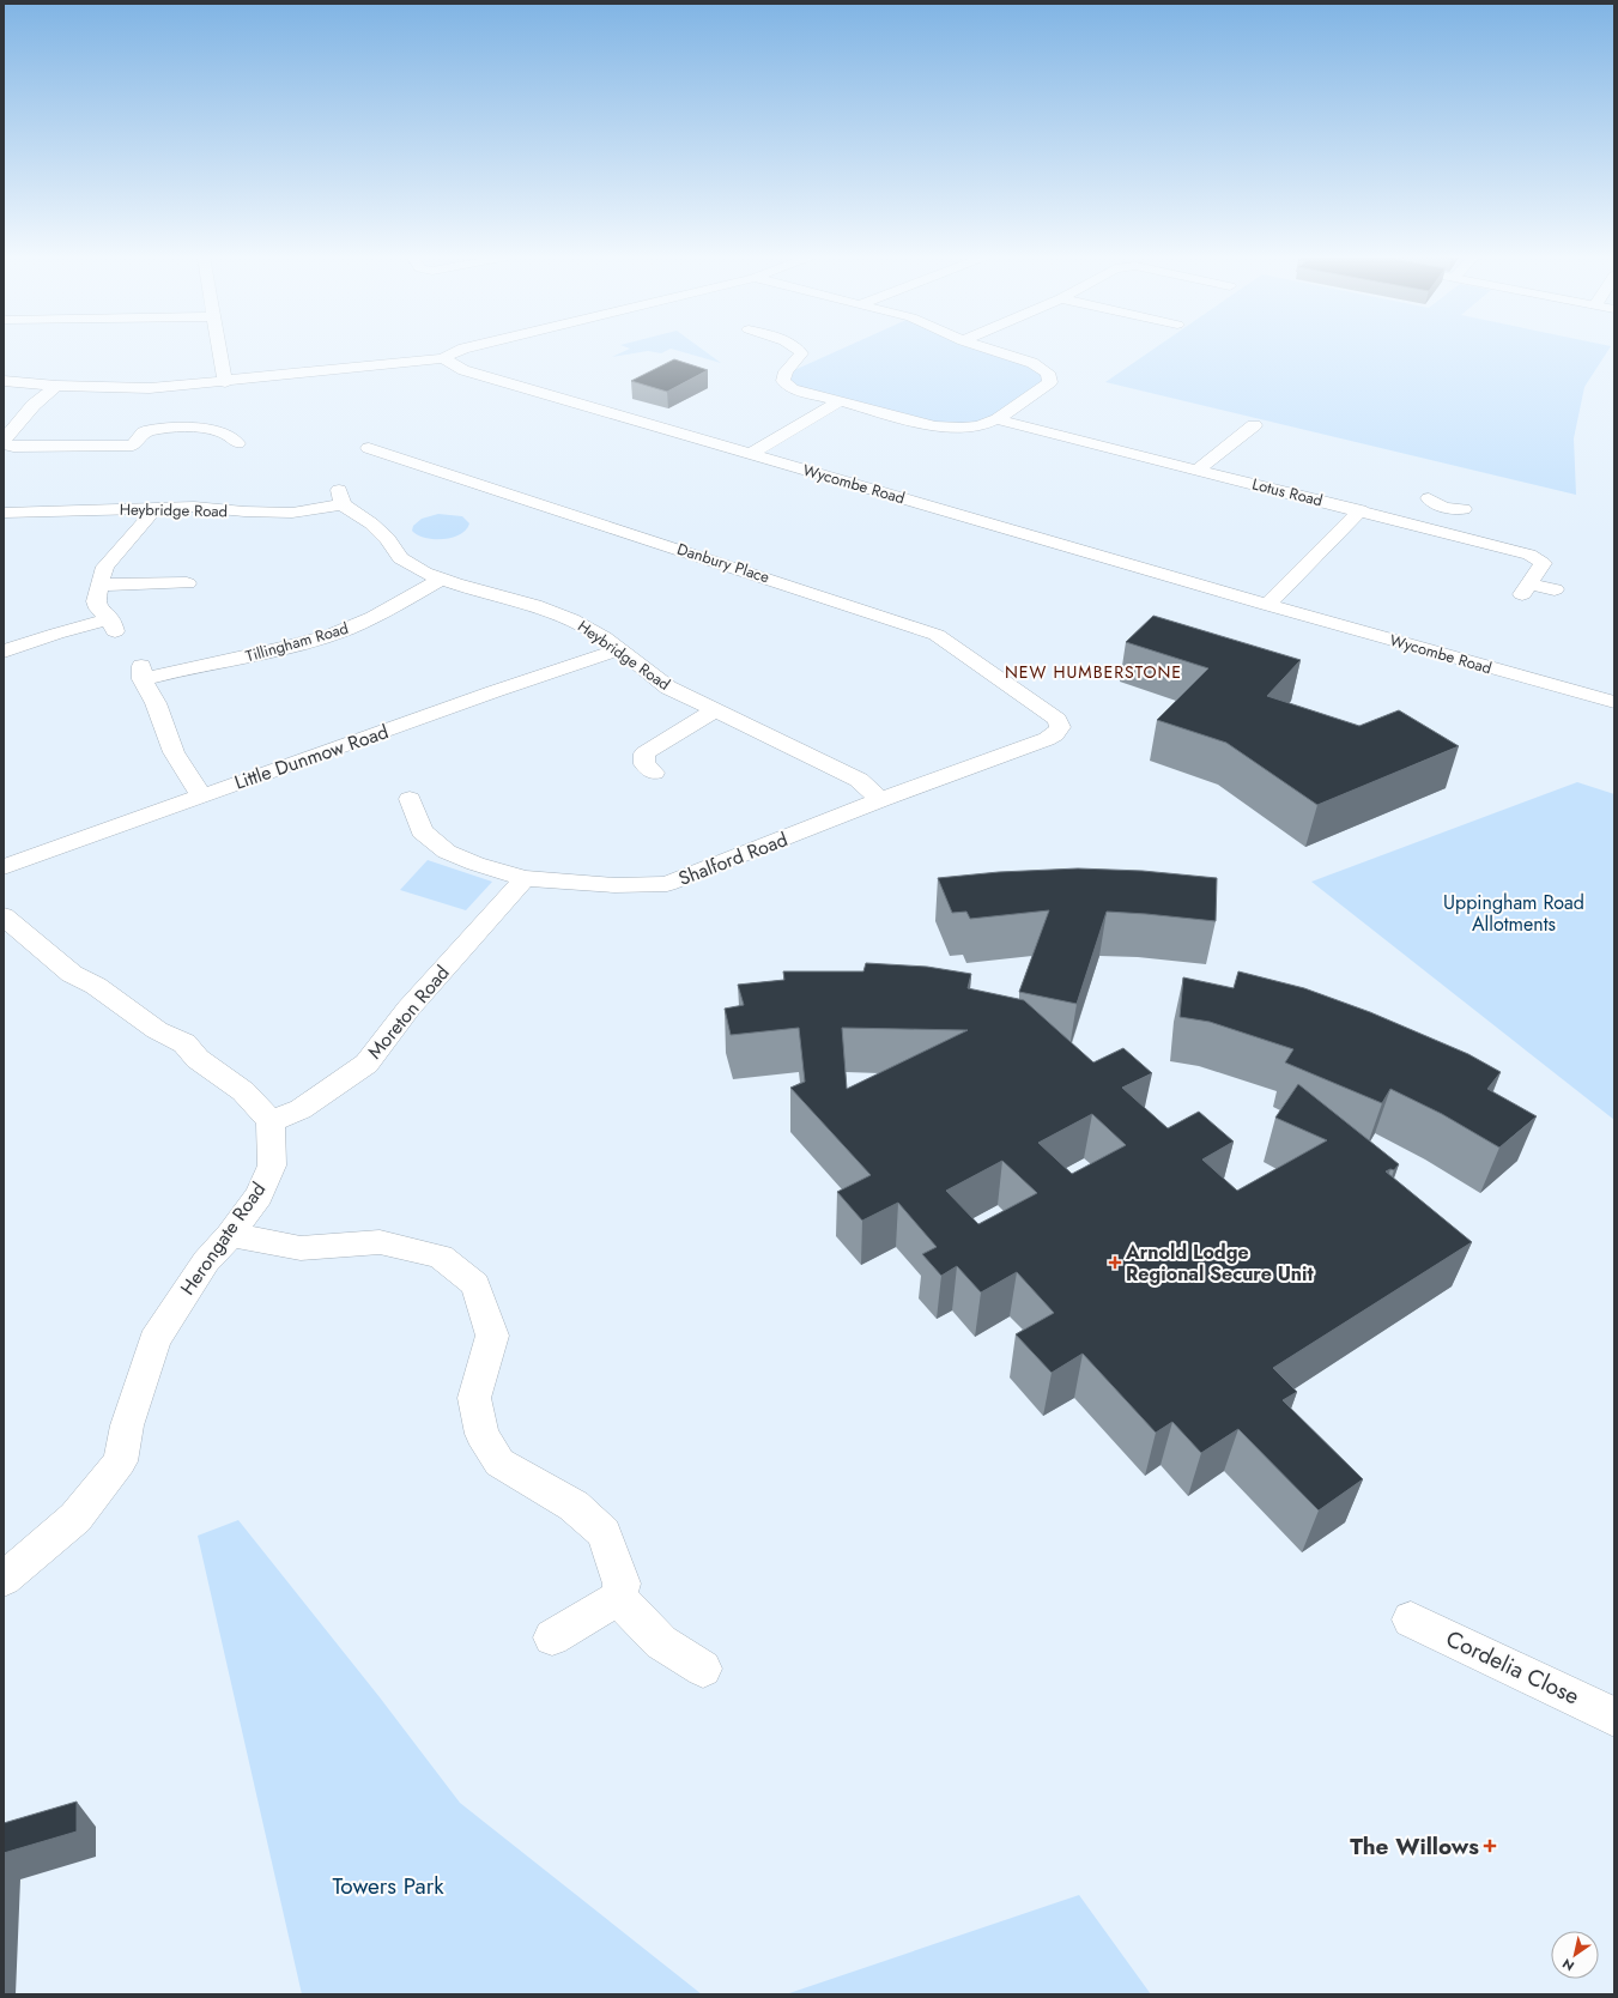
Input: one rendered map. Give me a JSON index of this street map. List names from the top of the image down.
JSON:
{
  "streets": {
    "main road": [
      "Wycombe Road",
      "Lotus Road",
      "Heybridge Road",
      "Danbury Place",
      "Tillingham Road",
      "Little Dunmow Road",
      "Shalford Road",
      "Moreton Road",
      "Herongate Road",
      "Cordelia Close"
    ]
  },
  "crossings": [
    ["Heybridge Road", "Tillingham Road"],
    ["Heybridge Road", "Little Dunmow Road"],
    ["Heybridge Road", "Shalford Road"],
    ["Danbury Place", "Shalford Road"],
    ["Tillingham Road", "Little Dunmow Road"],
    ["Shalford Road", "Moreton Road"],
    ["Moreton Road", "Herongate Road"]
  ],
  "districts": ["NEW HUMBERSTONE"],
  "parks": ["Uppingham Road Allotments", "Towers Park"],
  "places": {
    "health": ["Arnold Lodge Regional Secure Unit", "The Willows"]
  },
  "north": "bottom left"
}
